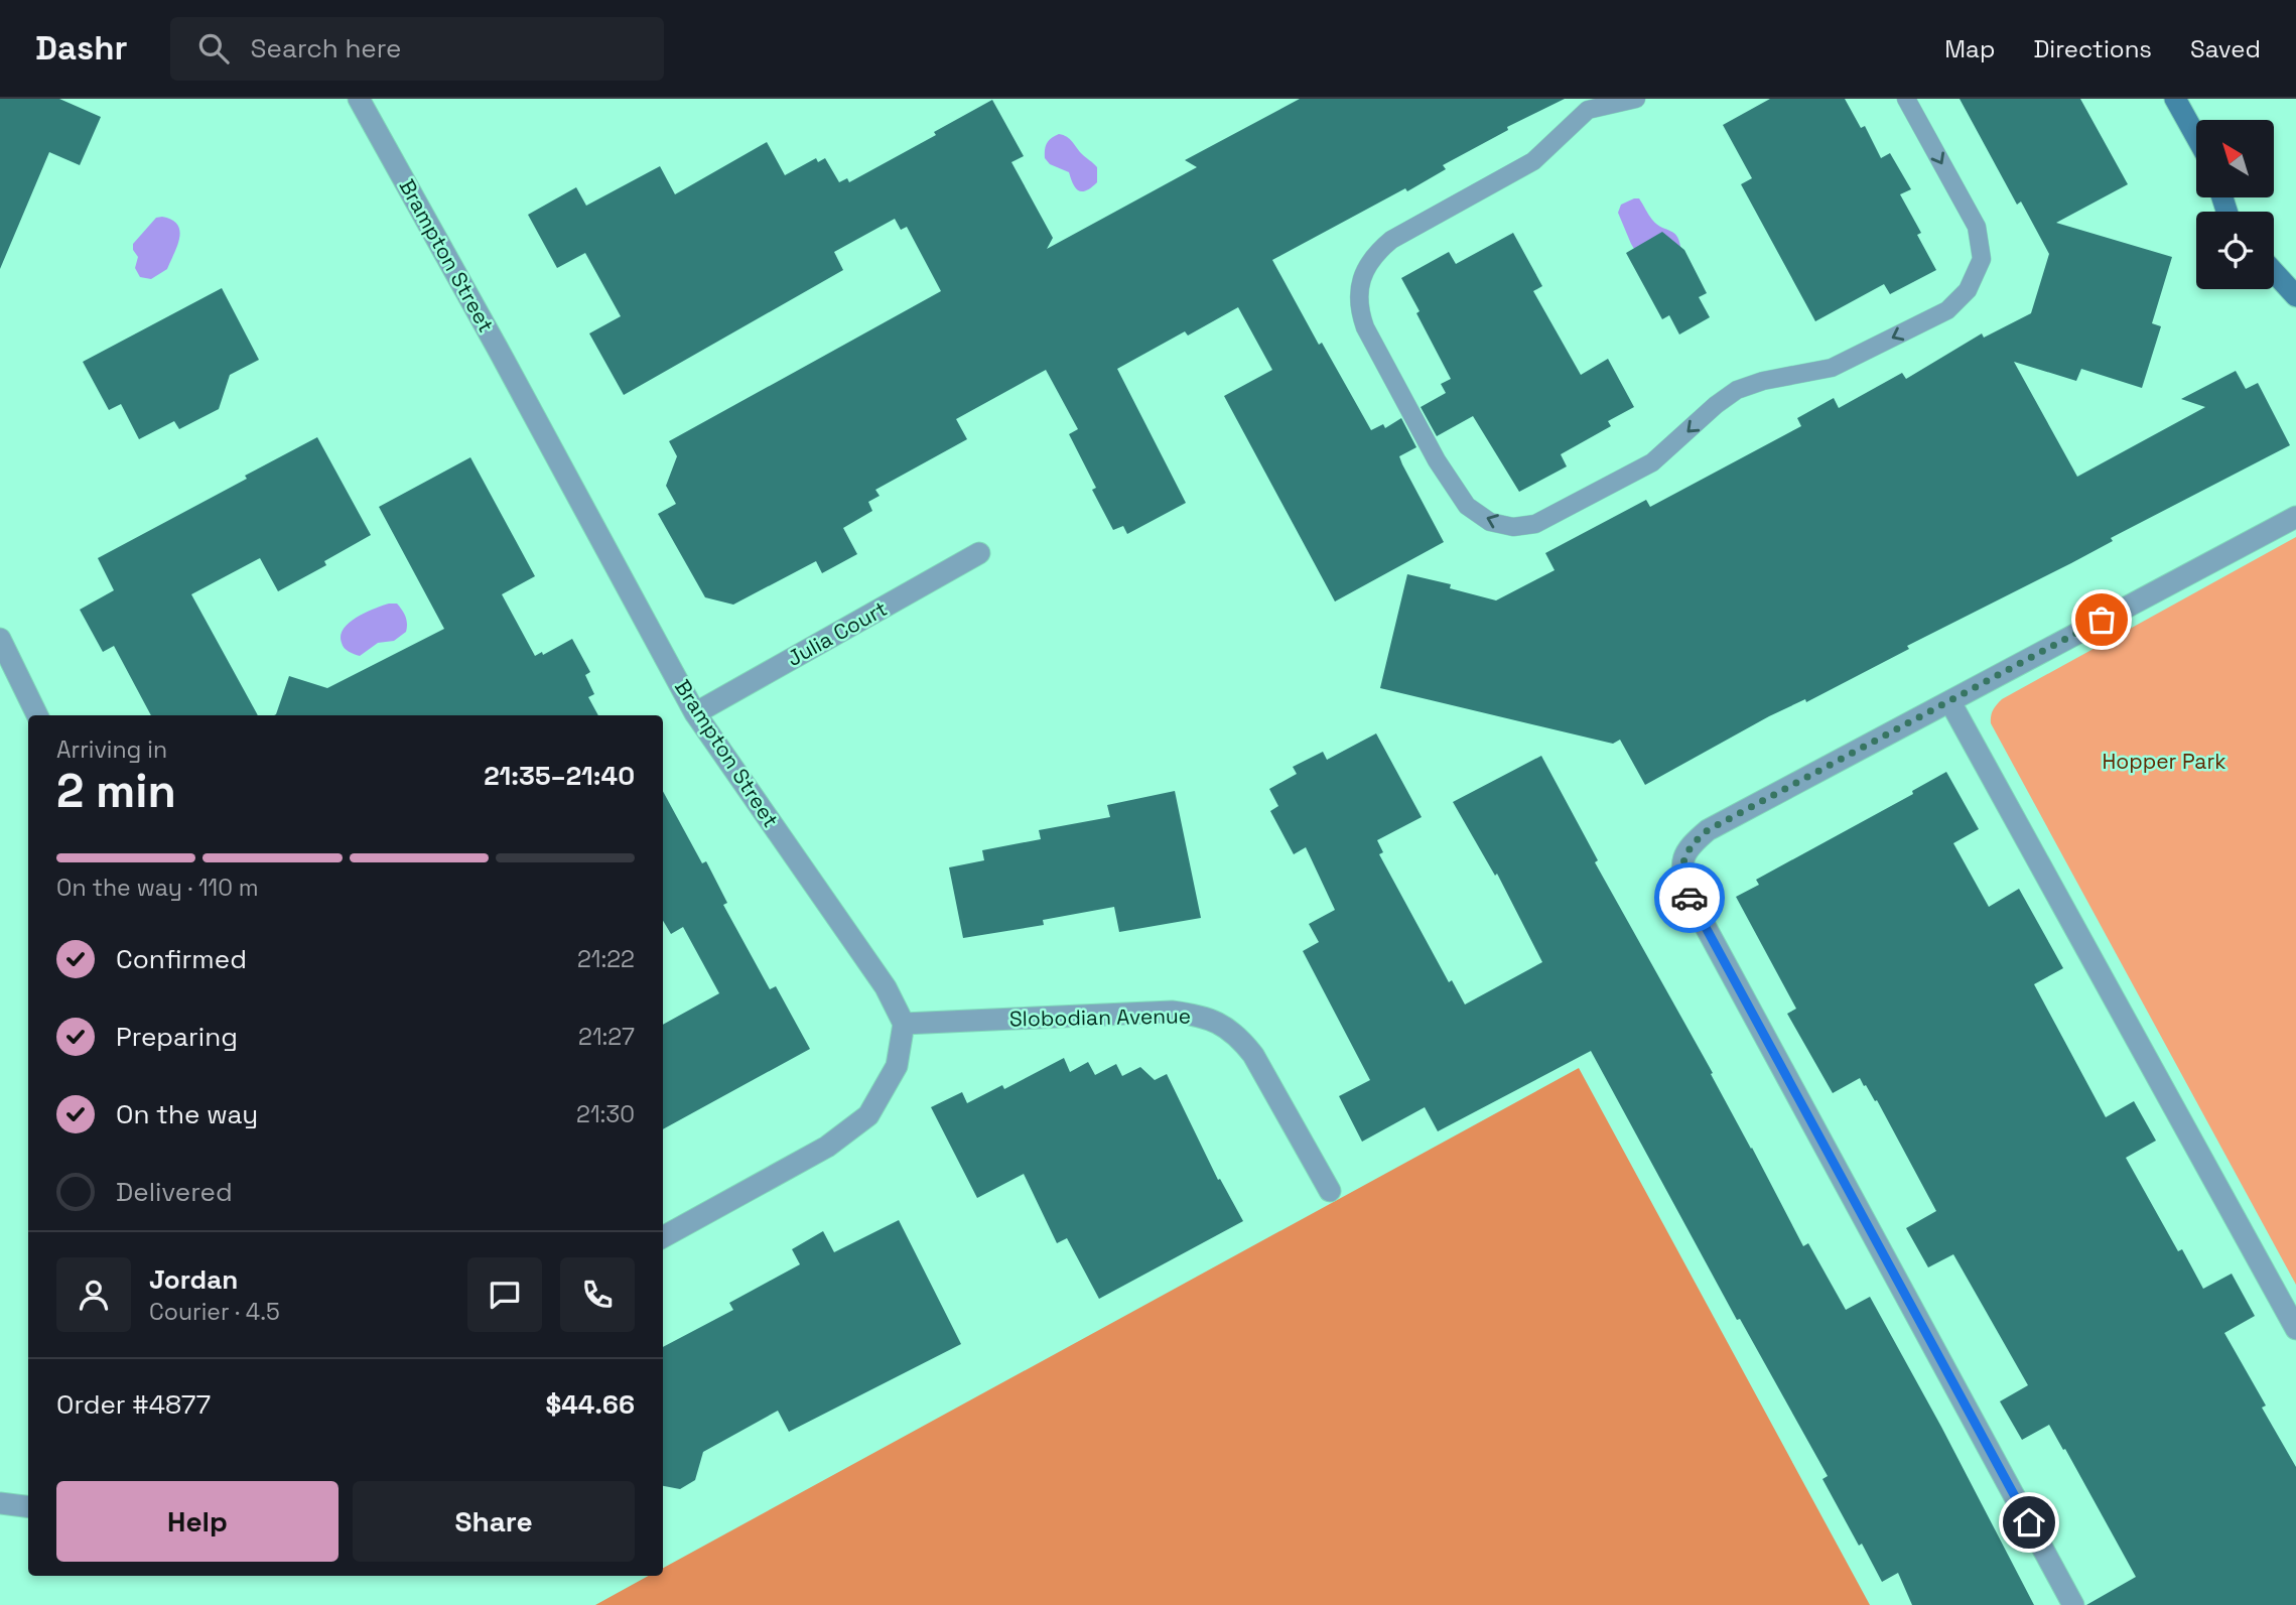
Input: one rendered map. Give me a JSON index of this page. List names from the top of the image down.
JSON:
{
  "streets": {
    "street": ["Brampton Street", "Julia Court", "Slobodian Avenue"]
  },
  "crossings": [
    ["Brampton Street", "Julia Court"],
    ["Brampton Street", "Slobodian Avenue"]
  ],
  "parks": ["Hopper Park"],
  "north": "top left",
  "page": {
    "header": "Dashr",
    "search": "Search here",
    "nav": ["Map", "Directions", "Saved"],
    "heading": ["2 min", "Arriving in", "21:35–21:40"],
    "panel": [
      "Jordan",
      "Courier · 4.5",
      "Order #4877",
      "$44.66"
    ],
    "bar": "On the way · 110 m",
    "list": [
      ["Confirmed", "21:22"],
      ["Preparing", "21:27"],
      ["On the way", "21:30"],
      "Delivered"
    ],
    "buttons": ["Help", "Share"]
  }
}
